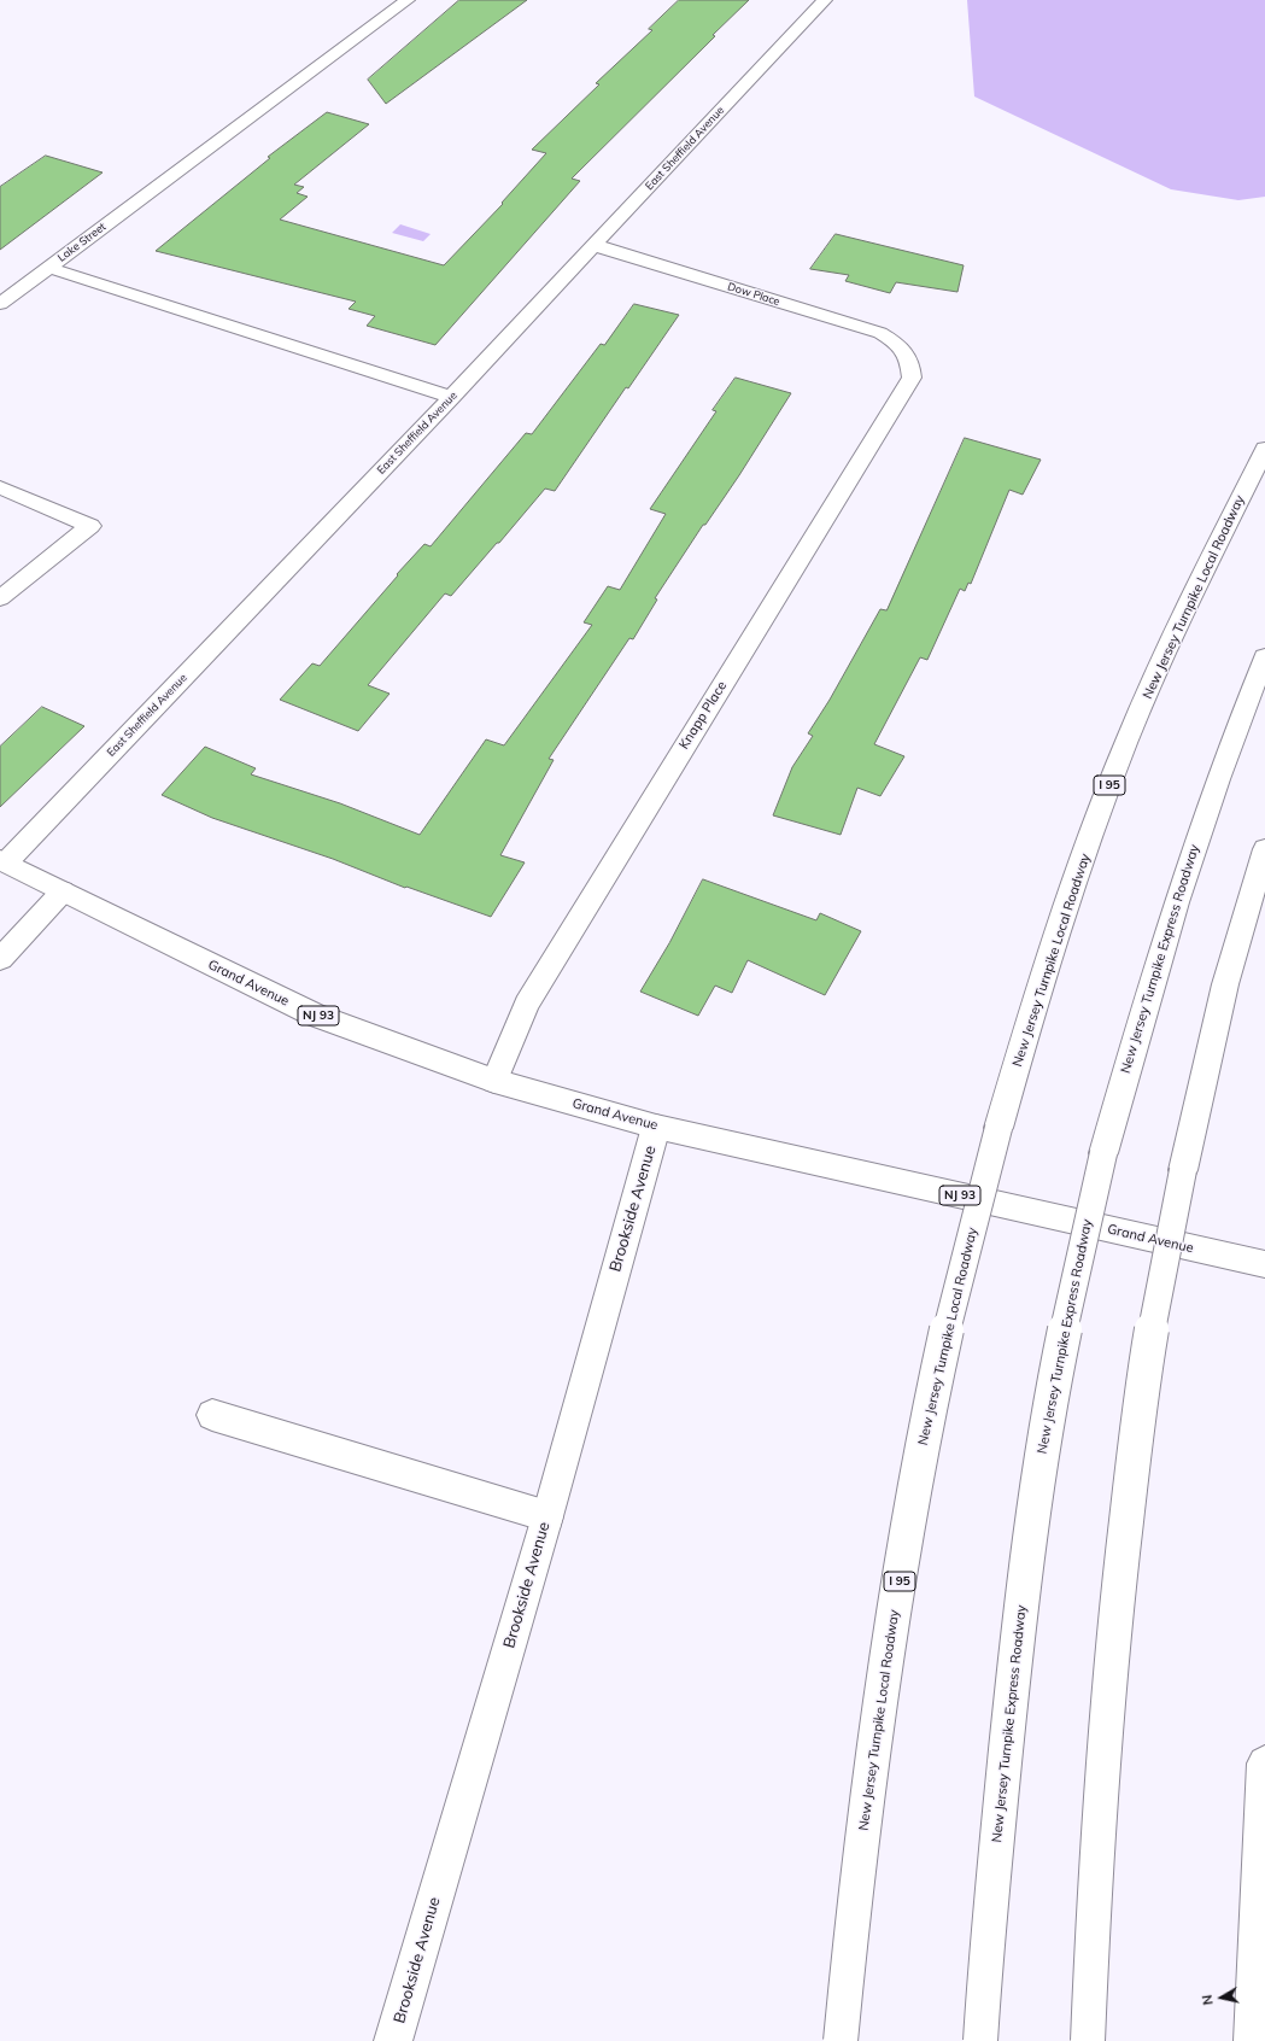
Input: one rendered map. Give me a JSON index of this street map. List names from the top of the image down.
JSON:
{
  "streets": {
    "main road": [
      "East Sheffield Avenue",
      "Lake Street",
      "Dow Place",
      "New Jersey Turnpike Local Roadway",
      "Knapp Place",
      "I 95",
      "New Jersey Turnpike Express Roadway",
      "Grand Avenue",
      "NJ 93",
      "Brookside Avenue"
    ]
  },
  "crossings": [
    ["East Sheffield Avenue", "Lake Street"],
    ["East Sheffield Avenue", "Dow Place"],
    ["East Sheffield Avenue", "Grand Avenue"],
    ["Dow Place", "Knapp Place"],
    ["Knapp Place", "Grand Avenue"],
    ["Grand Avenue", "Brookside Avenue"]
  ],
  "north": "left"
}
